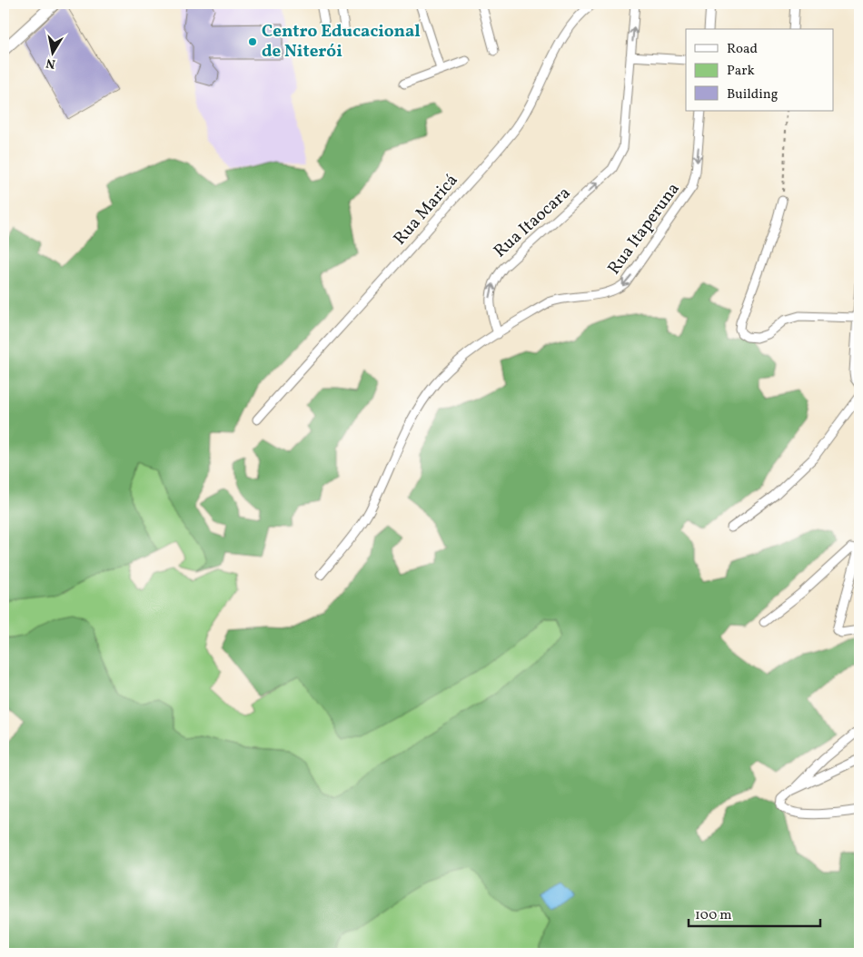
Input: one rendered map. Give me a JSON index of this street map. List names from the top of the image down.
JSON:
{
  "streets": {
    "street": ["Rua Maricá", "Rua Itaocara", "Rua Itaperuna"]
  },
  "crossings": [
    ["Rua Itaocara", "Rua Itaperuna"]
  ],
  "one_way": ["Rua Itaocara", "Rua Itaperuna"],
  "places": ["Centro Educacional de Niterói"],
  "legend": ["Road", "Park", "Building"],
  "scale_bar": "100 m",
  "north": "bottom"
}
